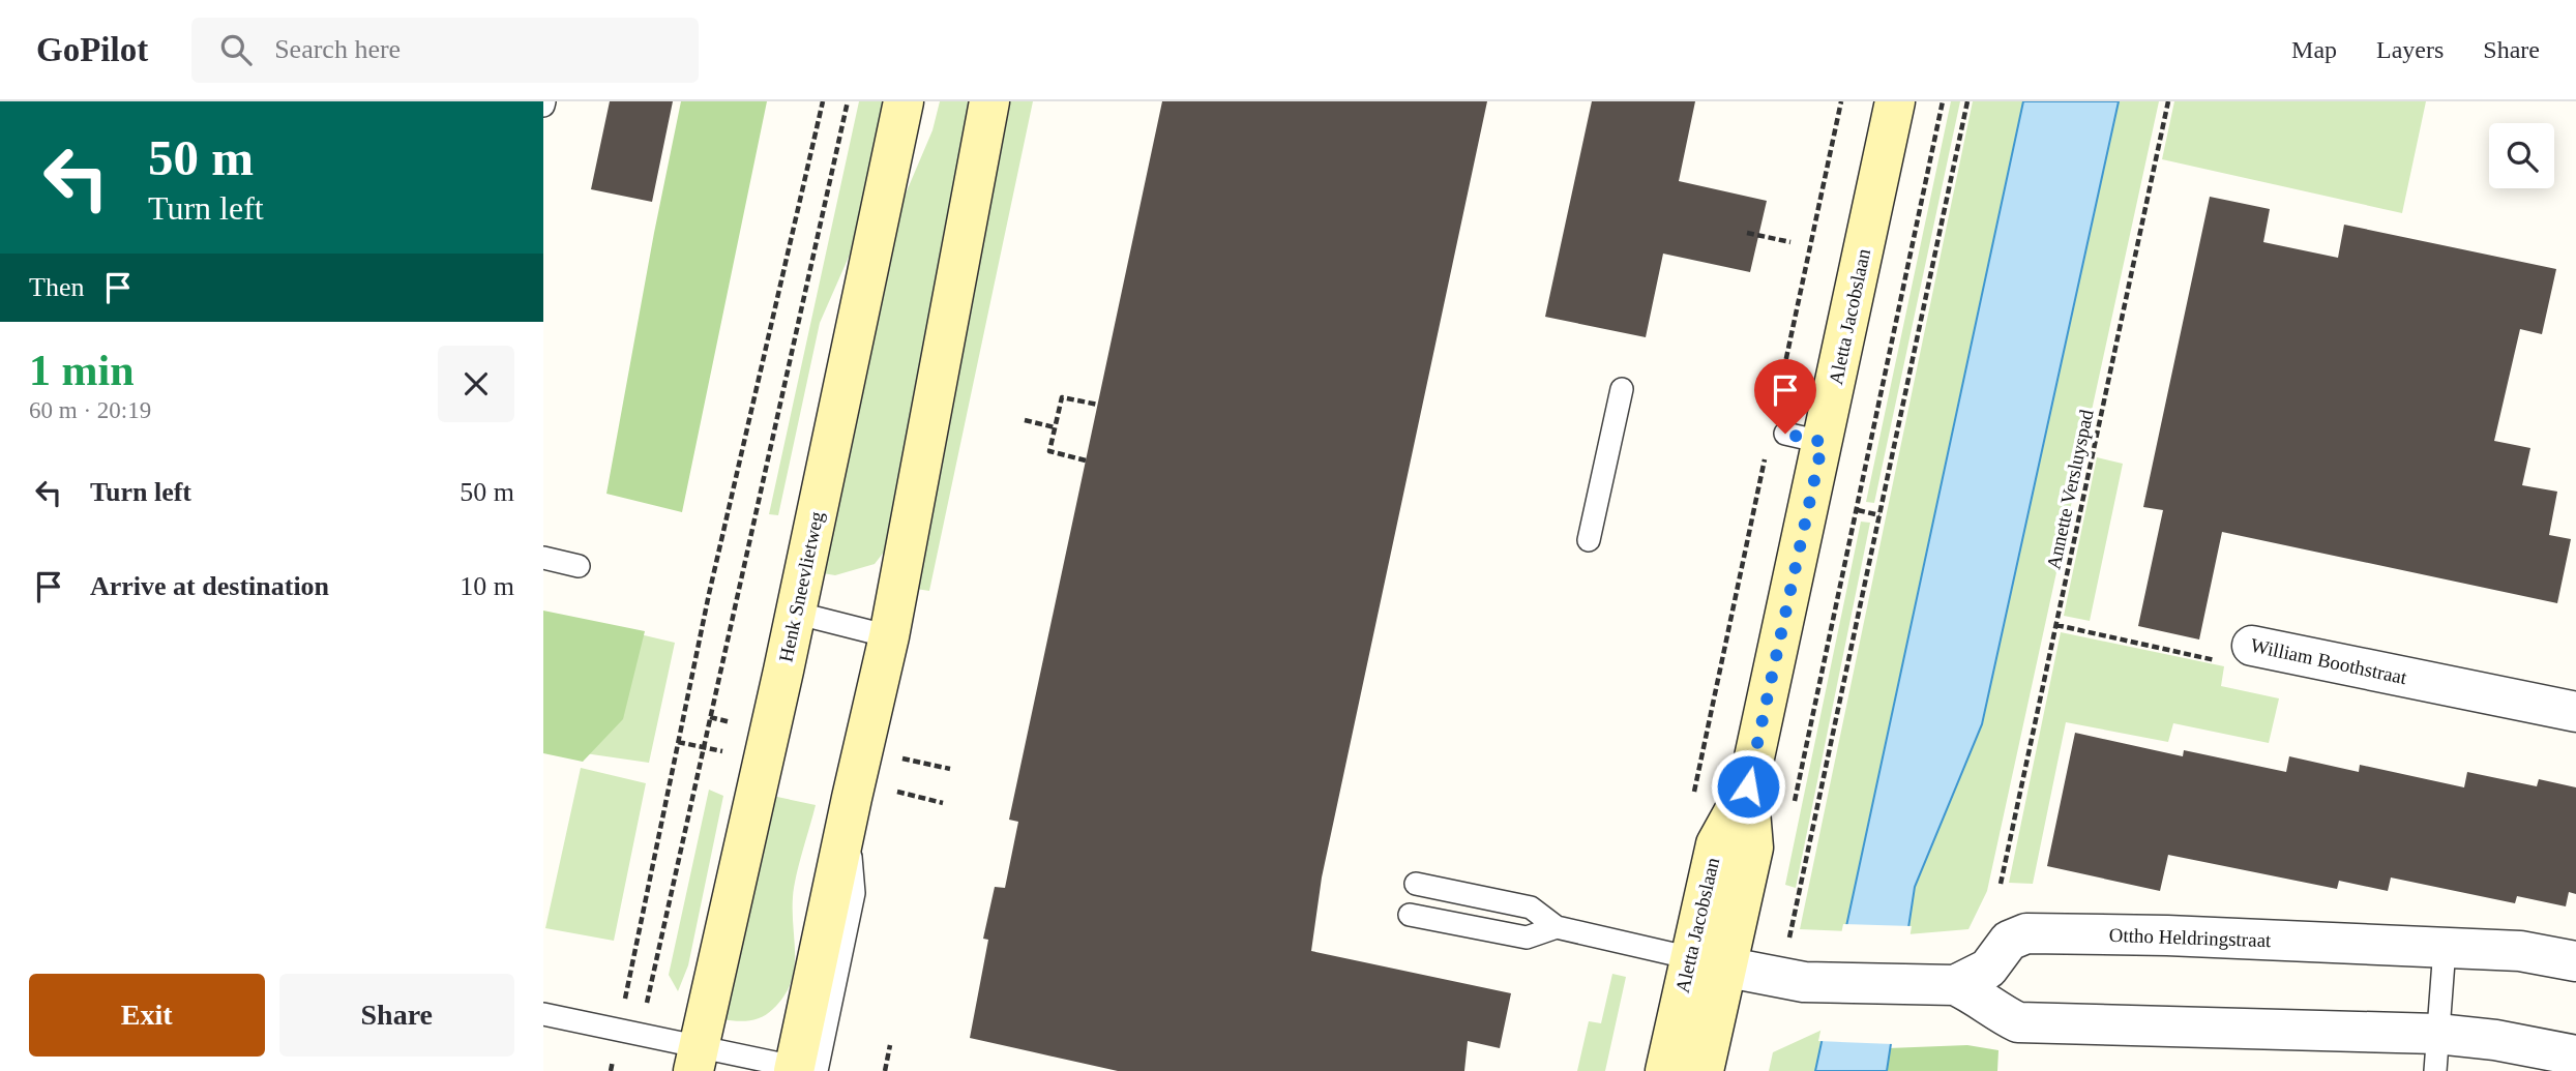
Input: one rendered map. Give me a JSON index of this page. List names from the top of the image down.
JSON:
{
  "streets": {
    "main road": ["Aletta Jacobslaan", "Henk Sneevlietweg"],
    "street": ["William Boothstraat", "Ottho Heldringstraat"],
    "path": ["Annette Versluyspad"]
  },
  "crossings": [
    ["Aletta Jacobslaan", "Ottho Heldringstraat"],
    ["Annette Versluyspad", "William Boothstraat"]
  ],
  "page": {
    "header": "GoPilot",
    "search": "Search here",
    "nav": ["Map", "Layers", "Share"],
    "turn": ["50 m", "Turn left"],
    "then": "Then",
    "heading": ["1 min", "60 m · 20:19"],
    "list": [
      {
        "name": "Turn left",
        "value": "50 m"
      },
      {
        "name": "Arrive at destination",
        "value": "10 m"
      }
    ],
    "buttons": ["Exit", "Share"]
  }
}
